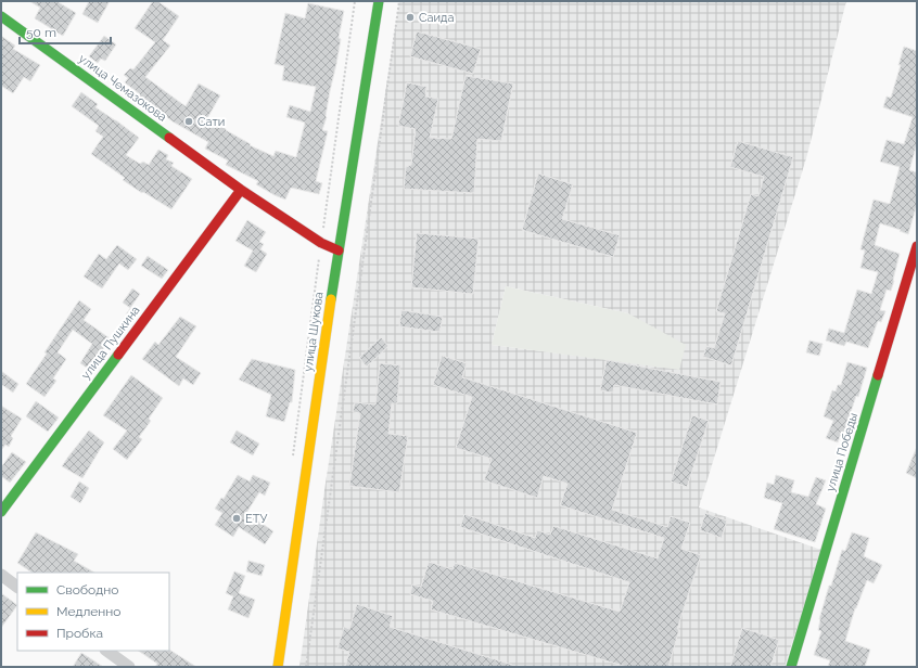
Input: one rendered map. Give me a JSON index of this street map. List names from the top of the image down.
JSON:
{
  "streets": {
    "street": [
      "улица Чемазокова",
      "улица Шукова",
      "улица Пушкина",
      "улица Победы"
    ]
  },
  "crossings": [
    ["улица Чемазокова", "улица Шукова"],
    ["улица Чемазокова", "улица Пушкина"]
  ],
  "places": ["Саида", "Сати", "ЕТУ"],
  "legend": ["Свободно", "Медленно", "Пробка"],
  "scale_bar": "50 m"
}
